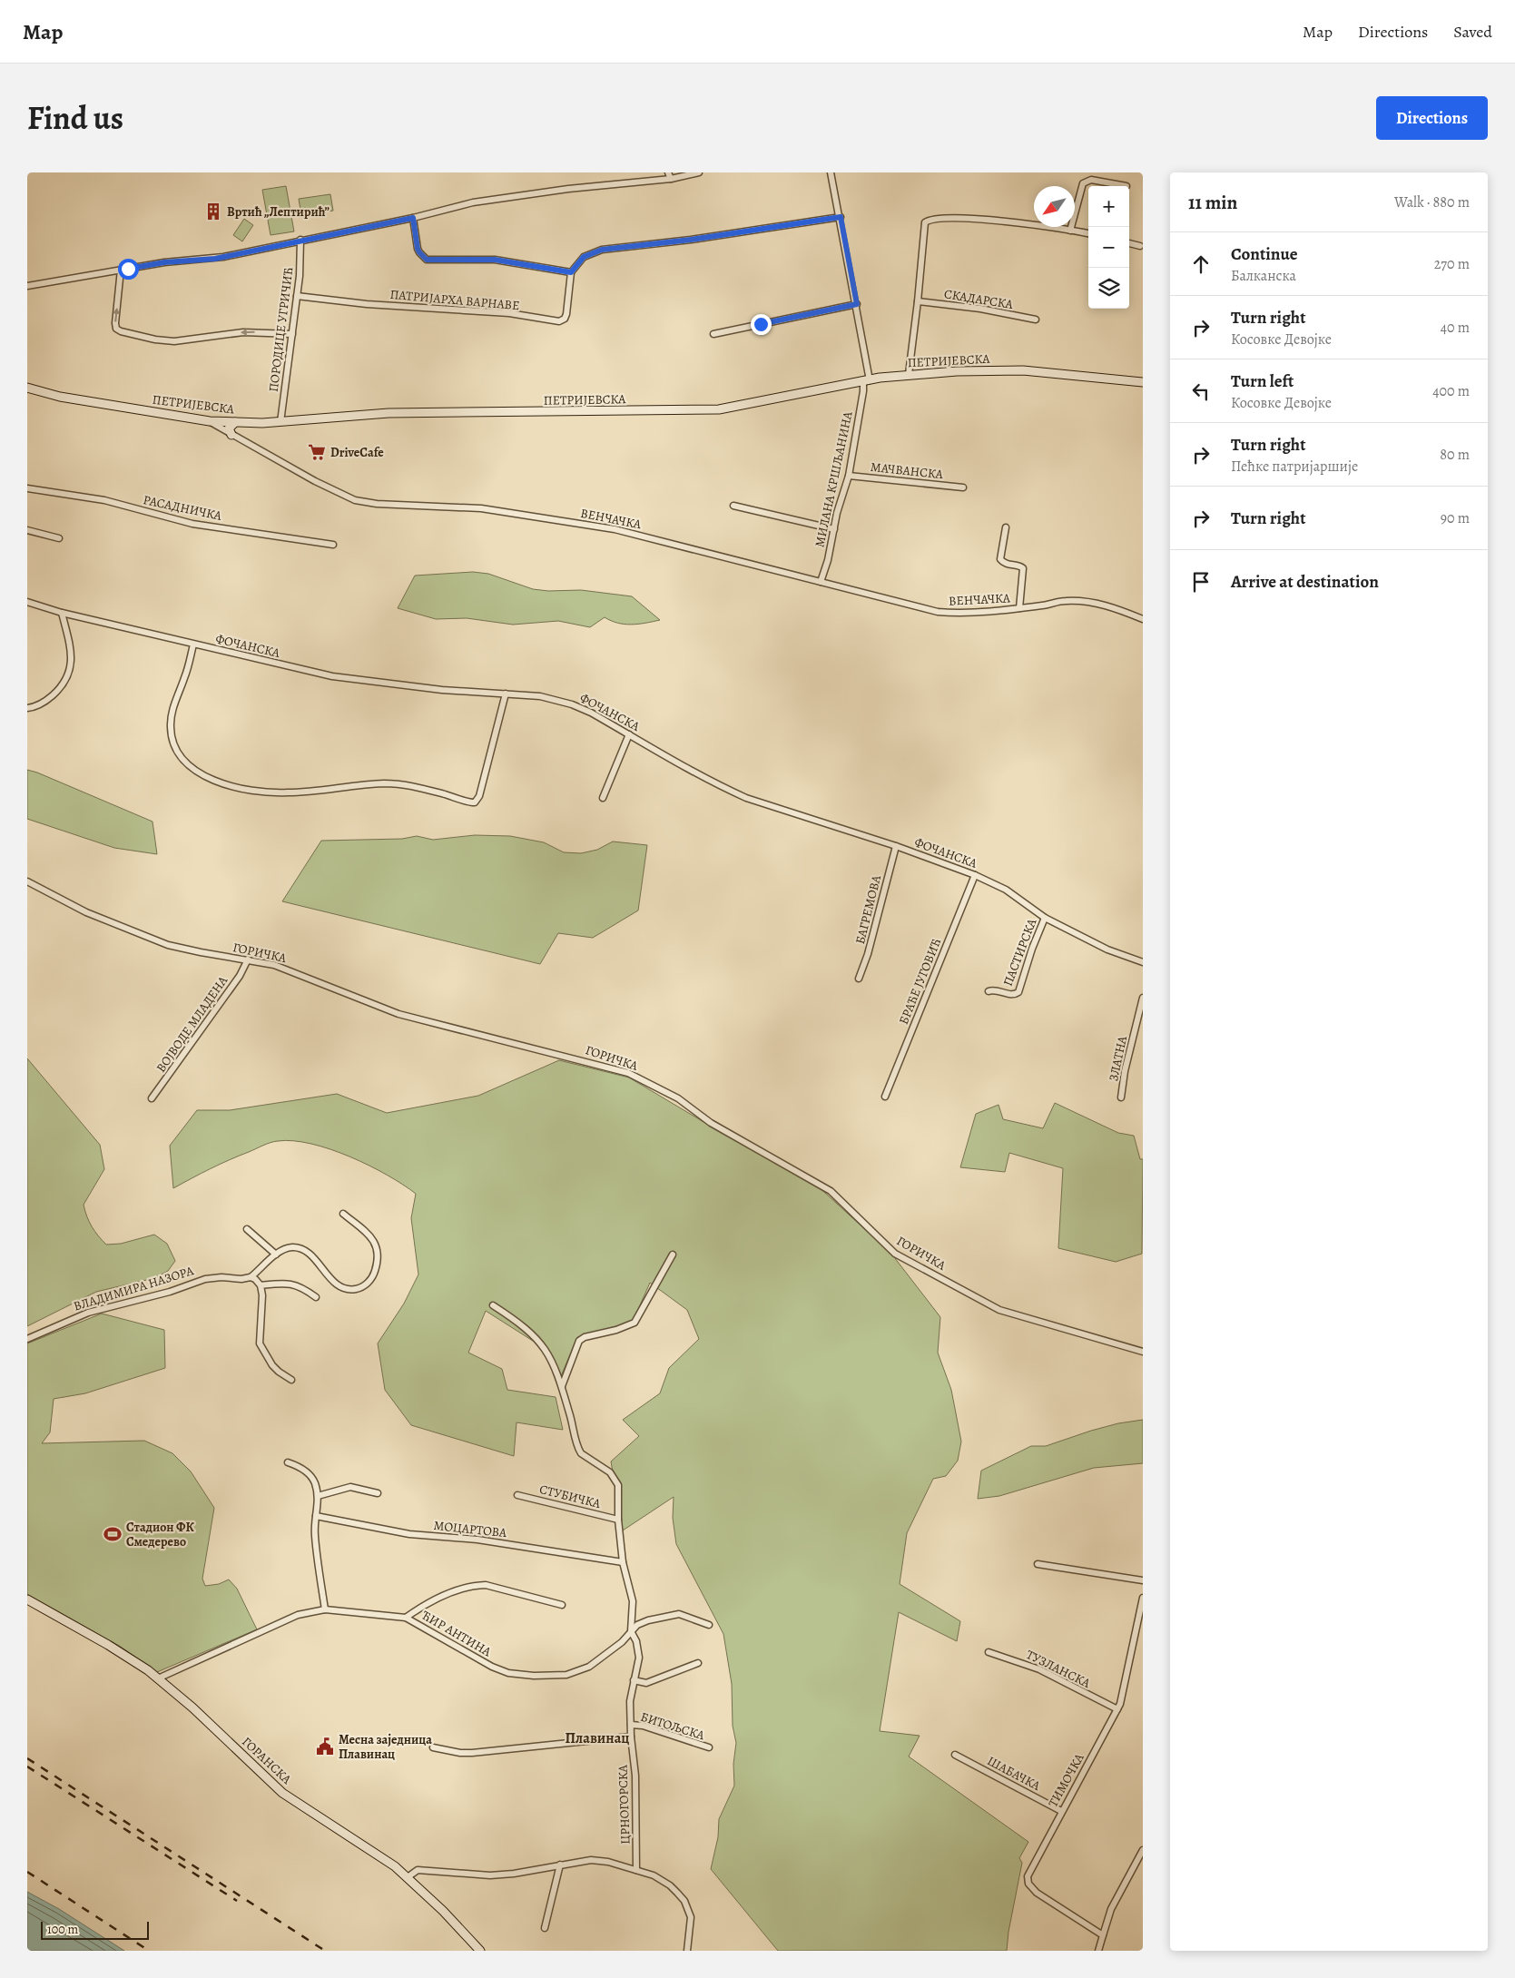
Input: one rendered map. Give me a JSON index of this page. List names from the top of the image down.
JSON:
{
  "streets": {
    "main road": ["ПЕТРИЈЕВСКА", "ГОРАНСКА"],
    "street": [
      "СКАДАРСКА",
      "ПАТРИЈАРХА ВАРНАВЕ",
      "ПОРОДИЦЕ УГРИЧИЋ",
      "МАЧВАНСКА",
      "МИЛАНА КРШЉАНИНА",
      "РАСАДНИЧКА",
      "ВЕНЧАЧКА",
      "ФОЧАНСКА",
      "БАГРЕМОВА",
      "ГОРИЧКА",
      "ПАСТИРСКА",
      "БРАЋЕ ЈУГОВИЋ",
      "ВОЈВОДЕ МЛАДЕНА",
      "ЗЛАТНА",
      "ВЛАДИМИРА НАЗОРА",
      "СТУБИЧКА",
      "МОЦАРТОВА",
      "ЋИР АНТИНА",
      "ТУЗЛАНСКА",
      "БИТОЉСКА",
      "ШАБАЧКА",
      "ТИМОЧКА",
      "ЦРНОГОРСКА"
    ]
  },
  "crossings": [
    ["ПАТРИЈАРХА ВАРНАВЕ", "ПОРОДИЦЕ УГРИЧИЋ"],
    ["ПОРОДИЦЕ УГРИЧИЋ", "ПЕТРИЈЕВСКА"],
    ["ПЕТРИЈЕВСКА", "МИЛАНА КРШЉАНИНА"],
    ["ПЕТРИЈЕВСКА", "ВЕНЧАЧКА"],
    ["МАЧВАНСКА", "МИЛАНА КРШЉАНИНА"],
    ["МИЛАНА КРШЉАНИНА", "ВЕНЧАЧКА"],
    ["ФОЧАНСКА", "БАГРЕМОВА"],
    ["ФОЧАНСКА", "ПАСТИРСКА"],
    ["ФОЧАНСКА", "БРАЋЕ ЈУГОВИЋ"],
    ["ГОРИЧКА", "ВОЈВОДЕ МЛАДЕНА"],
    ["ЋИР АНТИНА", "ГОРАНСКА"],
    ["ЋИР АНТИНА", "ЦРНОГОРСКА"],
    ["ТУЗЛАНСКА", "ТИМОЧКА"],
    ["БИТОЉСКА", "ЦРНОГОРСКА"],
    ["ШАБАЧКА", "ТИМОЧКА"]
  ],
  "districts": ["Плавинац"],
  "places": {
    "building": ["Вртић „Лептирић”"],
    "supermarket": ["DriveCafe"],
    "sports": ["Стадион ФК Смедерево"],
    "public building": ["Месна заједница Плавинац"]
  },
  "scale_bar": "100 m",
  "north": "bottom left",
  "page": {
    "header": "Map",
    "nav": ["Map", "Directions", "Saved"],
    "title": "Find us",
    "buttons": "Directions",
    "heading": ["11 min", "Walk · 880 m"],
    "map_buttons": ["+", "−"],
    "list": [
      ["Continue", "Балканска", "270 m"],
      ["Turn right", "Косовке Девојке", "40 m"],
      ["Turn left", "Косовке Девојке", "400 m"],
      ["Turn right", "Пећке патријаршије", "80 m"],
      ["Turn right", "90 m"],
      "Arrive at destination"
    ],
    "scale": "100 m"
  }
}
